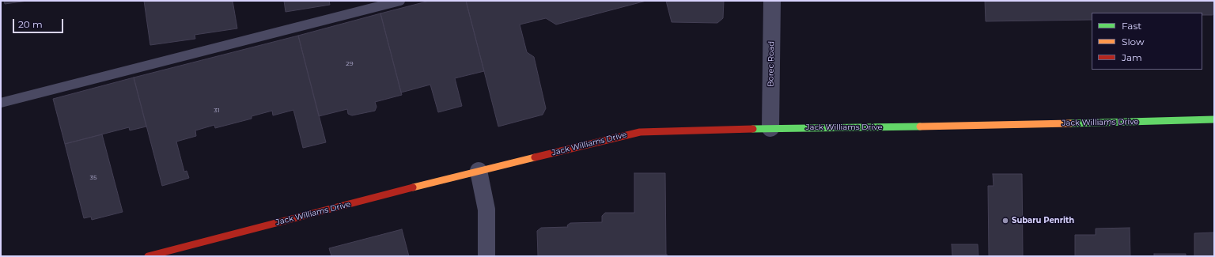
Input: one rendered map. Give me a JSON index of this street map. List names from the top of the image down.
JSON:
{
  "streets": {
    "street": ["Borec Road", "Jack Williams Drive"]
  },
  "crossings": [
    ["Borec Road", "Jack Williams Drive"]
  ],
  "places": ["Subaru Penrith"],
  "house_numbers": ["29", "31", "35"],
  "legend": ["Fast", "Slow", "Jam"],
  "scale_bar": "20 m"
}
